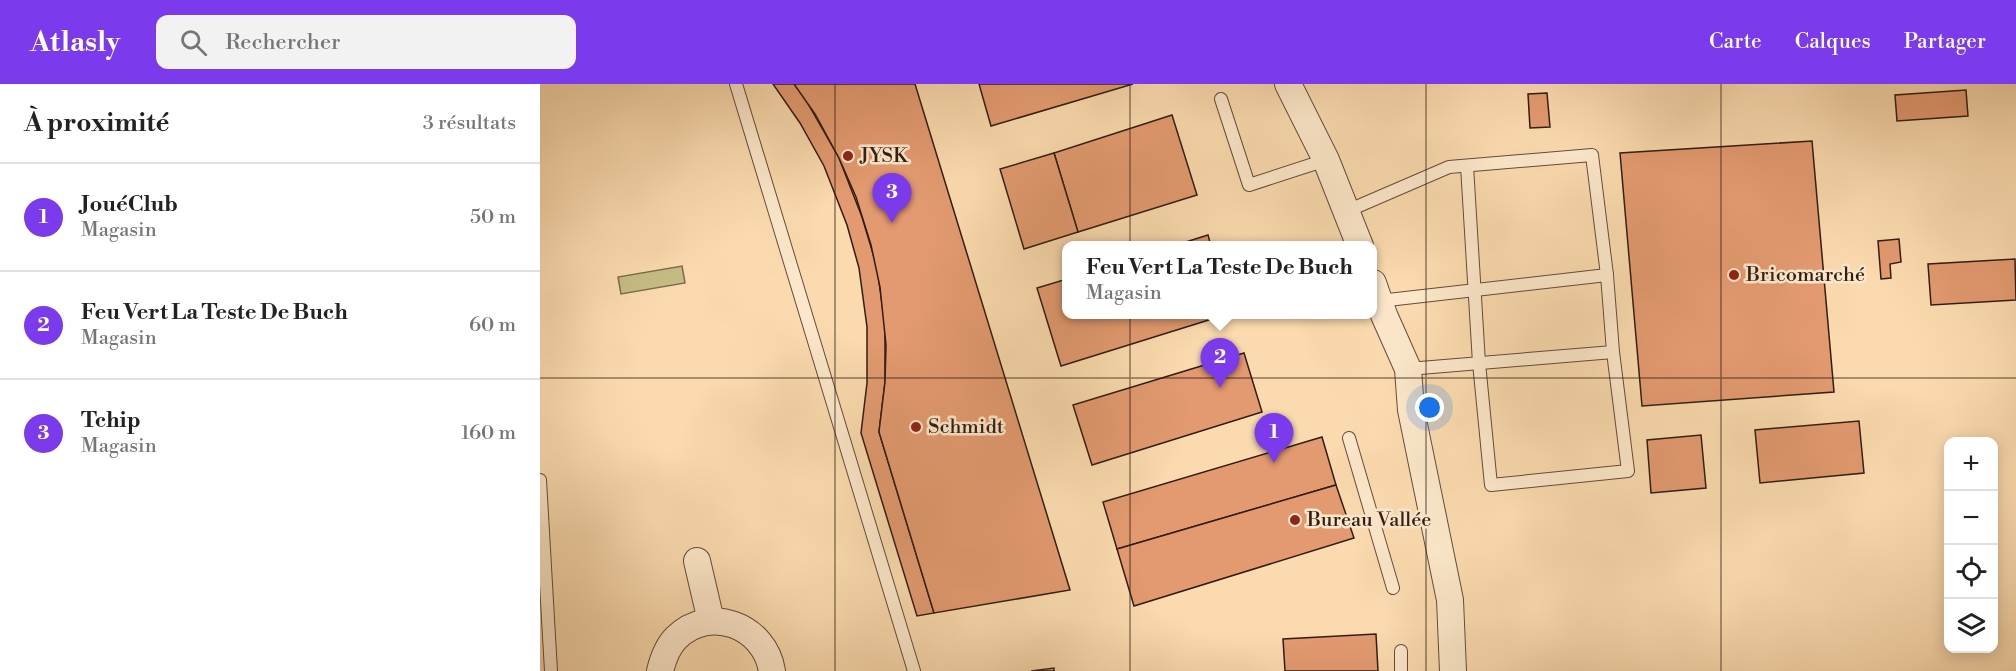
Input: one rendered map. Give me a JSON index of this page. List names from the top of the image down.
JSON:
{
  "places": [
    "JYSK",
    "Bricomarché",
    "Schmidt",
    "Bureau Vallée"
  ],
  "page": {
    "header": "Atlasly",
    "search": "Rechercher",
    "nav": ["Carte", "Calques", "Partager"],
    "heading": ["À proximité", "3 résultats"],
    "list": [
      {
        "mark": "1",
        "name": "JouéClub",
        "note": "Magasin",
        "value": "50 m"
      },
      {
        "mark": "2",
        "name": "Feu Vert La Teste De Buch",
        "note": "Magasin",
        "value": "60 m"
      },
      {
        "mark": "3",
        "name": "Tchip",
        "note": "Magasin",
        "value": "160 m"
      }
    ],
    "pins": ["3", "2", "1"],
    "popup": ["Feu Vert La Teste De Buch", "Magasin"],
    "map_buttons": ["+", "−"]
  }
}
